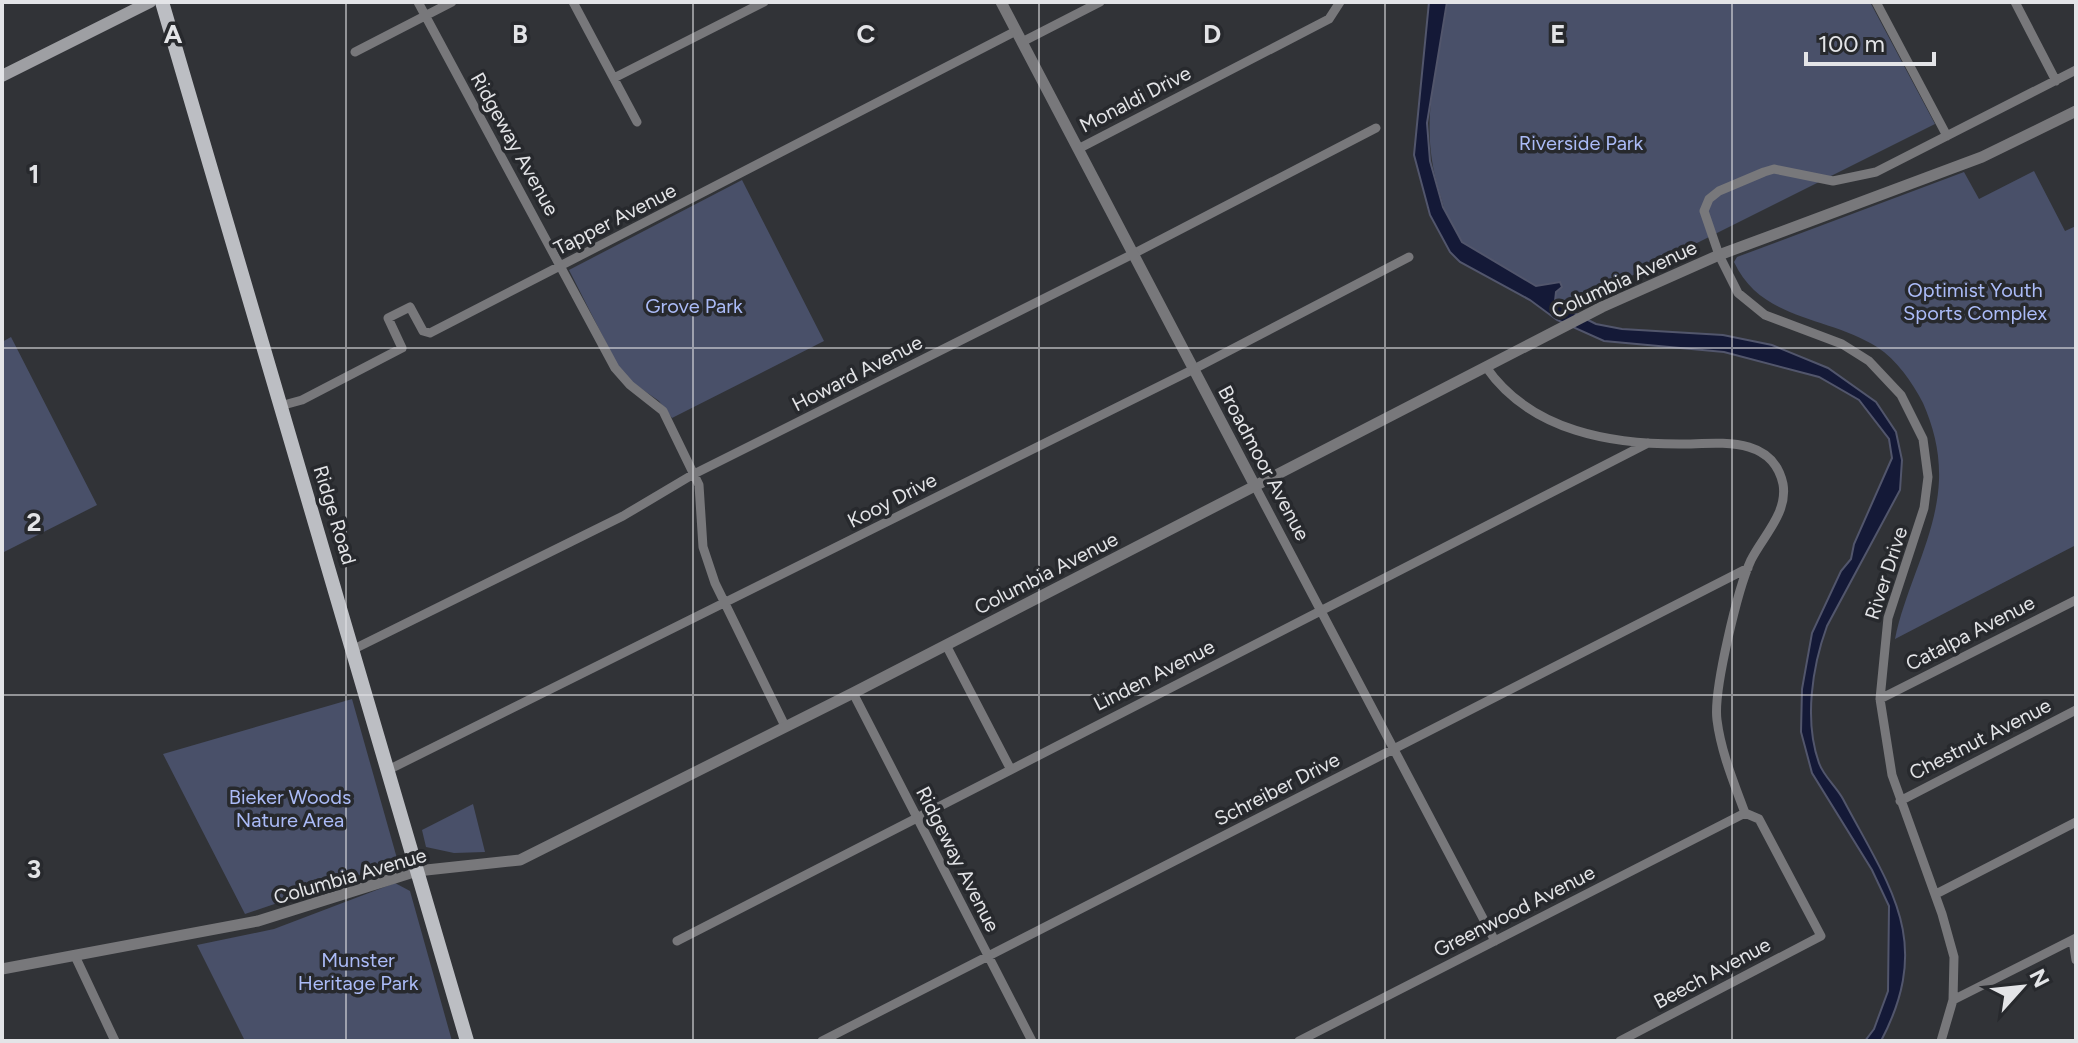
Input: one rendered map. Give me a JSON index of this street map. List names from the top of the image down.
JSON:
{
  "streets": {
    "main road": ["Ridge Road"],
    "street": [
      "Monaldi Drive",
      "Ridgeway Avenue",
      "Tapper Avenue",
      "Columbia Avenue",
      "Howard Avenue",
      "Broadmoor Avenue",
      "Kooy Drive",
      "River Drive",
      "Catalpa Avenue",
      "Linden Avenue",
      "Chestnut Avenue",
      "Schreiber Drive",
      "Greenwood Avenue",
      "Beech Avenue"
    ]
  },
  "crossings": [
    ["Monaldi Drive", "Broadmoor Avenue"],
    ["Ridgeway Avenue", "Tapper Avenue"],
    ["Ridgeway Avenue", "Columbia Avenue"],
    ["Ridgeway Avenue", "Howard Avenue"],
    ["Ridgeway Avenue", "Kooy Drive"],
    ["Ridgeway Avenue", "Linden Avenue"],
    ["Ridgeway Avenue", "Schreiber Drive"],
    ["Tapper Avenue", "Broadmoor Avenue"],
    ["Tapper Avenue", "Ridge Road"],
    ["Columbia Avenue", "Broadmoor Avenue"],
    ["Columbia Avenue", "Ridge Road"],
    ["Columbia Avenue", "River Drive"],
    ["Howard Avenue", "Broadmoor Avenue"],
    ["Howard Avenue", "Ridge Road"],
    ["Broadmoor Avenue", "Kooy Drive"],
    ["Broadmoor Avenue", "Linden Avenue"],
    ["Broadmoor Avenue", "Schreiber Drive"],
    ["Broadmoor Avenue", "Greenwood Avenue"],
    ["Kooy Drive", "Ridge Road"],
    ["River Drive", "Catalpa Avenue"],
    ["River Drive", "Chestnut Avenue"],
    ["Greenwood Avenue", "Beech Avenue"]
  ],
  "parks": [
    "Riverside Park",
    "Optimist Youth Sports Complex",
    "Grove Park",
    "Bieker Woods Nature Area",
    "Munster Heritage Park"
  ],
  "scale_bar": "100 m",
  "north": "top right",
  "grid": {
    "columns": [
      "A",
      "B",
      "C",
      "D",
      "E"
    ],
    "rows": ["1", "2", "3"]
  }
}
